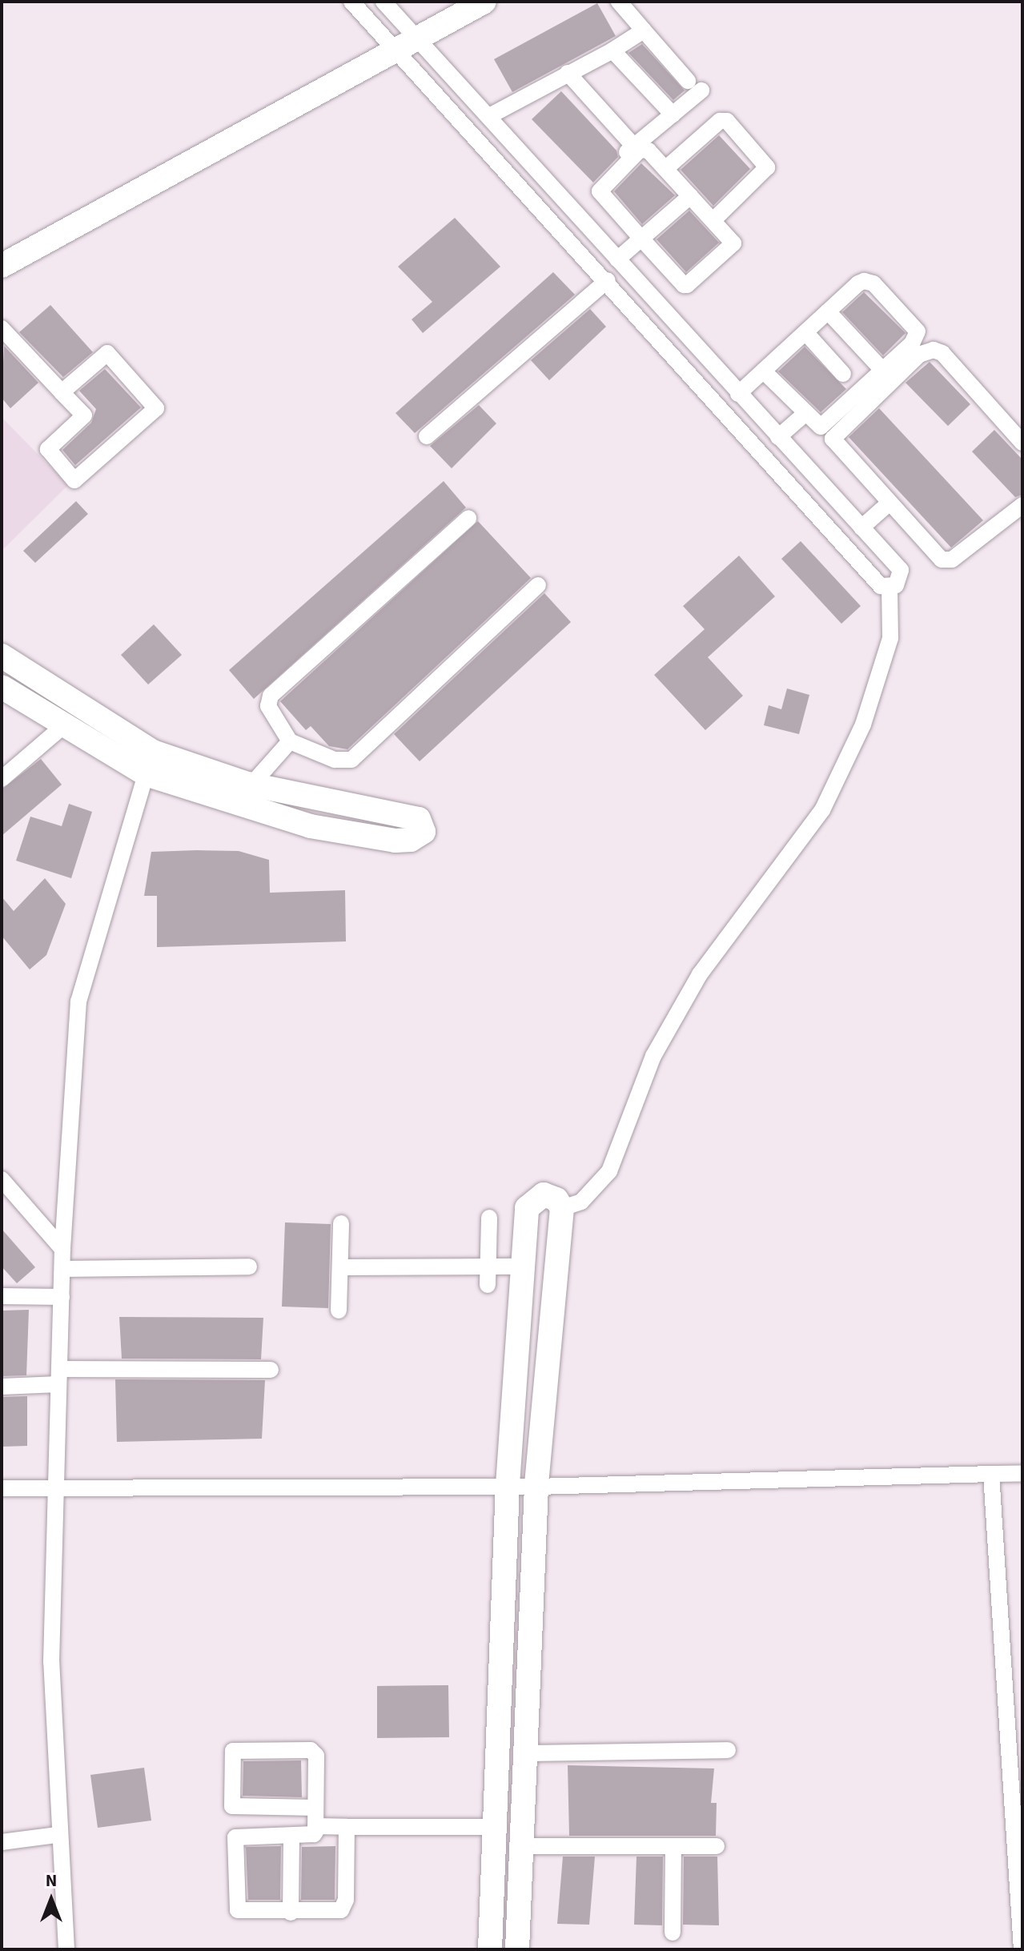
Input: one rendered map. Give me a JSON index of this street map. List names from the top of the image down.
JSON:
{
  "north": "top"
}
